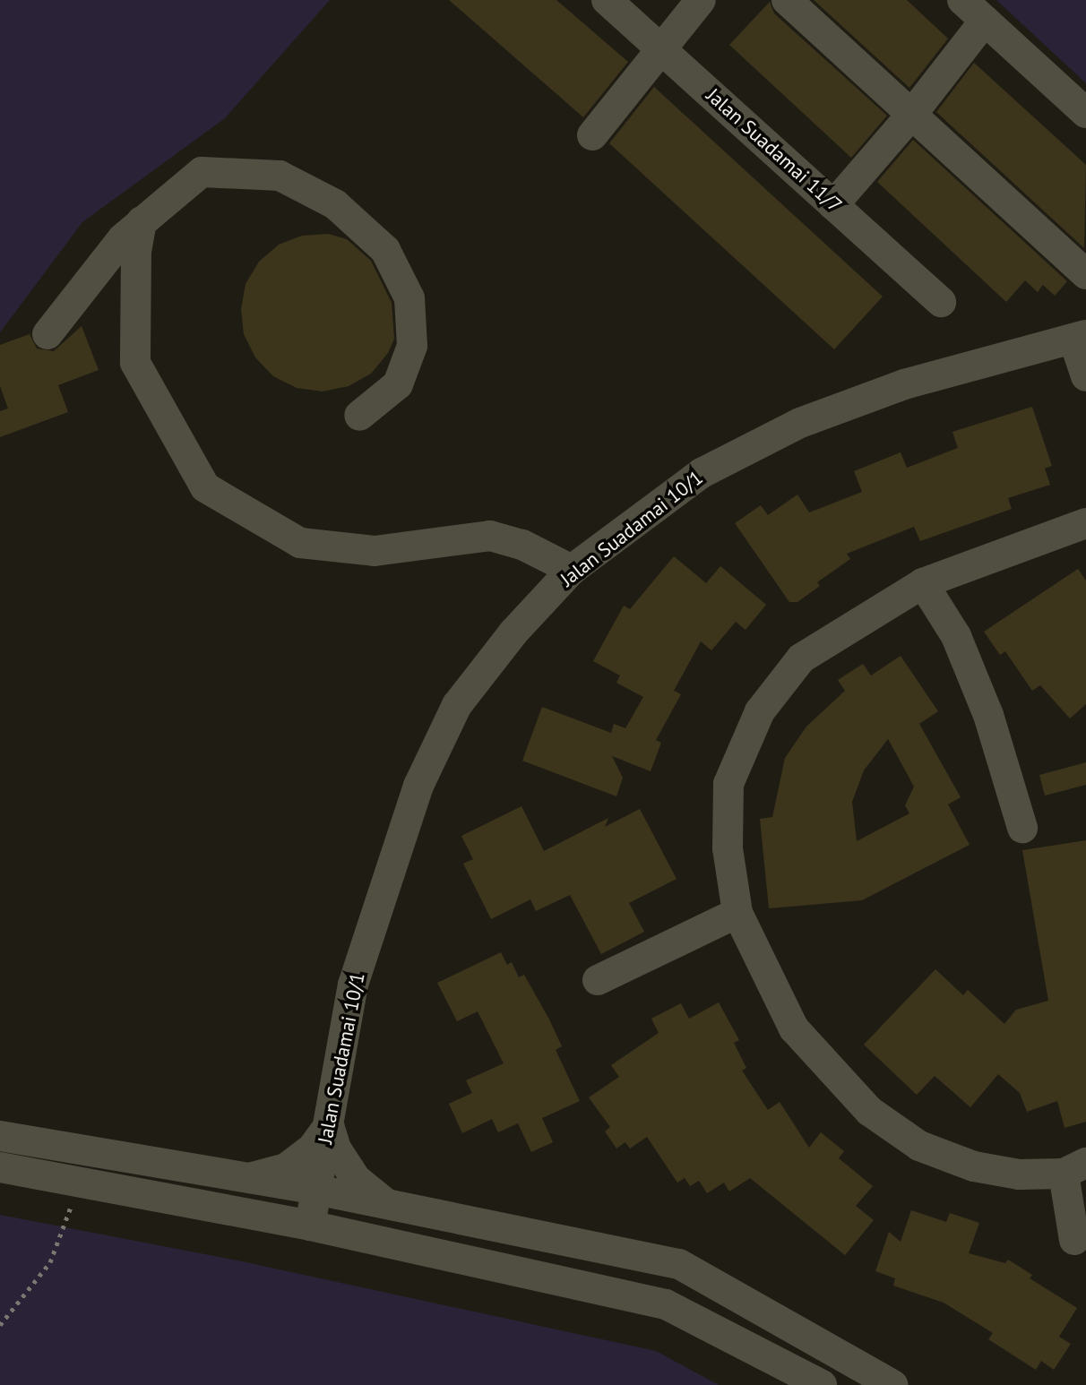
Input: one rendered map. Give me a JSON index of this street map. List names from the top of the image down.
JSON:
{
  "streets": {
    "street": ["Jalan Suadamai 11/7", "Jalan Suadamai 10/1"]
  }
}
